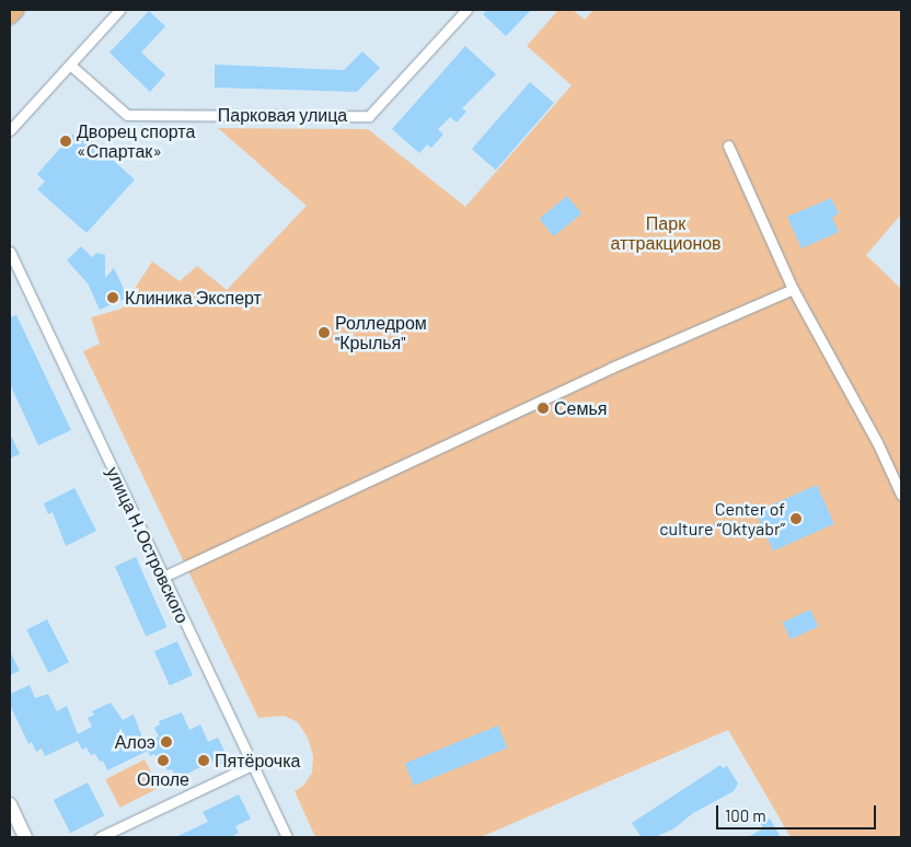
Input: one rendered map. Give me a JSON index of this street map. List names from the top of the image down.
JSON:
{
  "streets": {
    "street": ["Парковая улица", "улица Н.Островского"]
  },
  "parks": ["Парк аттракционов"],
  "places": [
    "Дворец спорта «Спартак»",
    "Клиника Эксперт",
    "Ролледром \"Крылья\"",
    "Семья",
    "Center of culture “Oktyabr”",
    "Алоэ",
    "Ополе",
    "Пятёрочка"
  ],
  "scale_bar": "100 m"
}
